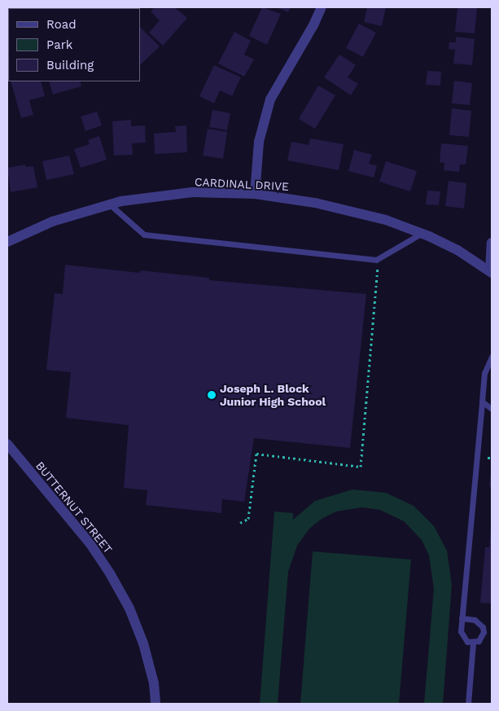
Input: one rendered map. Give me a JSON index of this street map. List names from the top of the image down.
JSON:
{
  "streets": {
    "street": ["CARDINAL DRIVE", "BUTTERNUT STREET"]
  },
  "places": ["Joseph L. Block Junior High School"],
  "legend": ["Road", "Park", "Building"]
}
